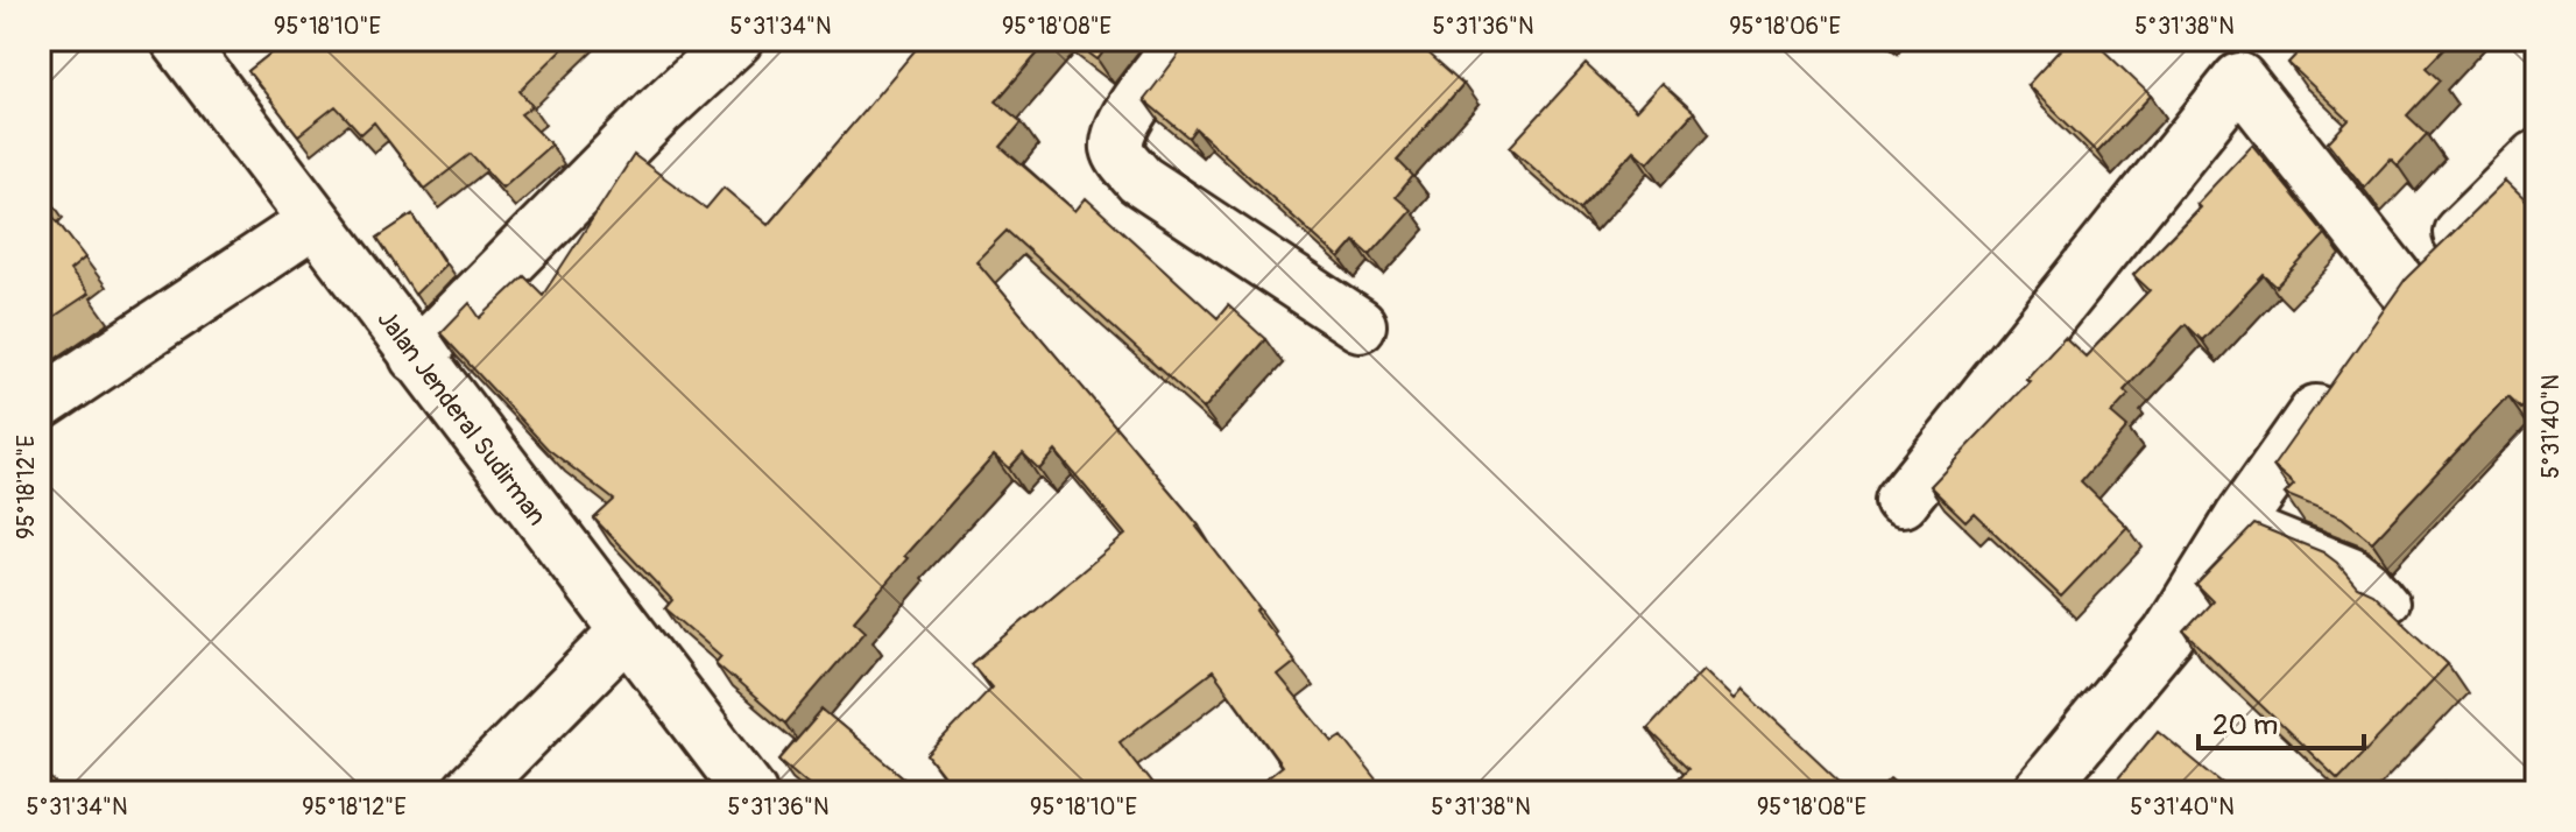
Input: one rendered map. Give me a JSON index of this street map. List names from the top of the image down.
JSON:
{
  "streets": {
    "street": ["Jalan Jenderal Sudirman"]
  },
  "scale_bar": "20 m",
  "coordinates": [
    "95°18'10\"E",
    "5°31'34\"N",
    "95°18'08\"E",
    "5°31'36\"N",
    "95°18'06\"E",
    "5°31'38\"N",
    "5°31'40\"N",
    "95°18'12\"E"
  ]
}
